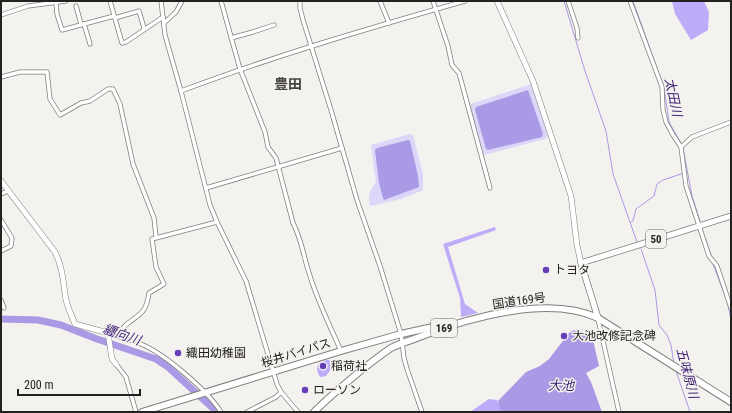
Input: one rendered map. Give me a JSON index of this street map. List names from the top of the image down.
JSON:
{
  "streets": {
    "highway": ["国道169号", "169", "桜井バイパス"],
    "main road": ["50"]
  },
  "crossings": [
    ["国道169号", "桜井バイパス"]
  ],
  "districts": ["豊田"],
  "water": [
    "太田川",
    "纒向川",
    "五味原川",
    "大池"
  ],
  "places": [
    "トヨタ",
    "大池改修記念碑",
    "織田幼稚園",
    "稲荷社",
    "ローソン"
  ],
  "scale_bar": "200 m"
}
